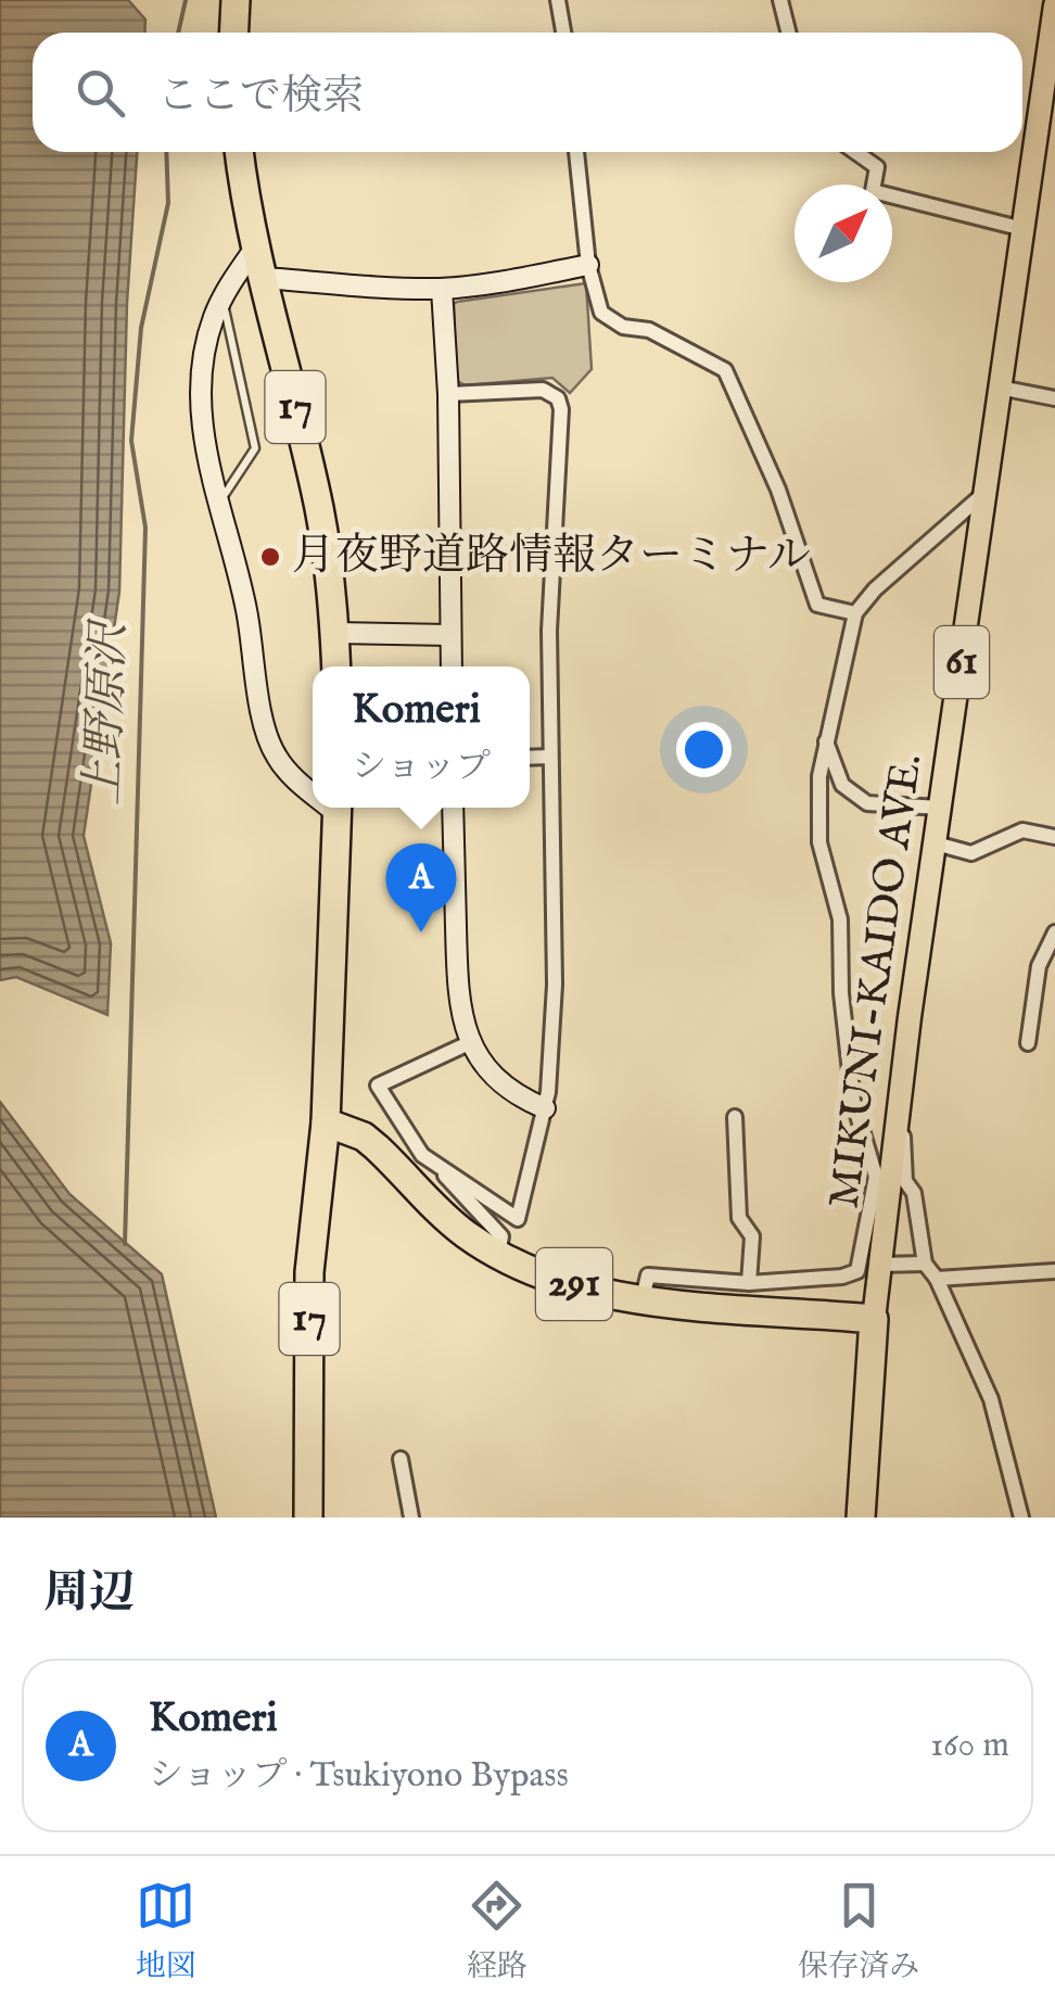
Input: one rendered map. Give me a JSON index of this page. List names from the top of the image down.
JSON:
{
  "streets": {
    "highway": ["17", "MIKUNI-KAIDO AVE.", "291"],
    "main road": ["61"]
  },
  "crossings": [
    ["17", "291"],
    ["MIKUNI-KAIDO AVE.", "291"]
  ],
  "water": ["上野原沢"],
  "places": ["月夜野道路情報ターミナル"],
  "north": "top right",
  "page": {
    "search": "ここで検索",
    "popup": ["Komeri", "ショップ"],
    "pins": "A",
    "heading": "周辺",
    "list": [
      {
        "mark": "A",
        "name": "Komeri",
        "note": "ショップ · Tsukiyono Bypass",
        "value": "160 m"
      }
    ],
    "nav": ["地図", "経路", "保存済み"]
  }
}
